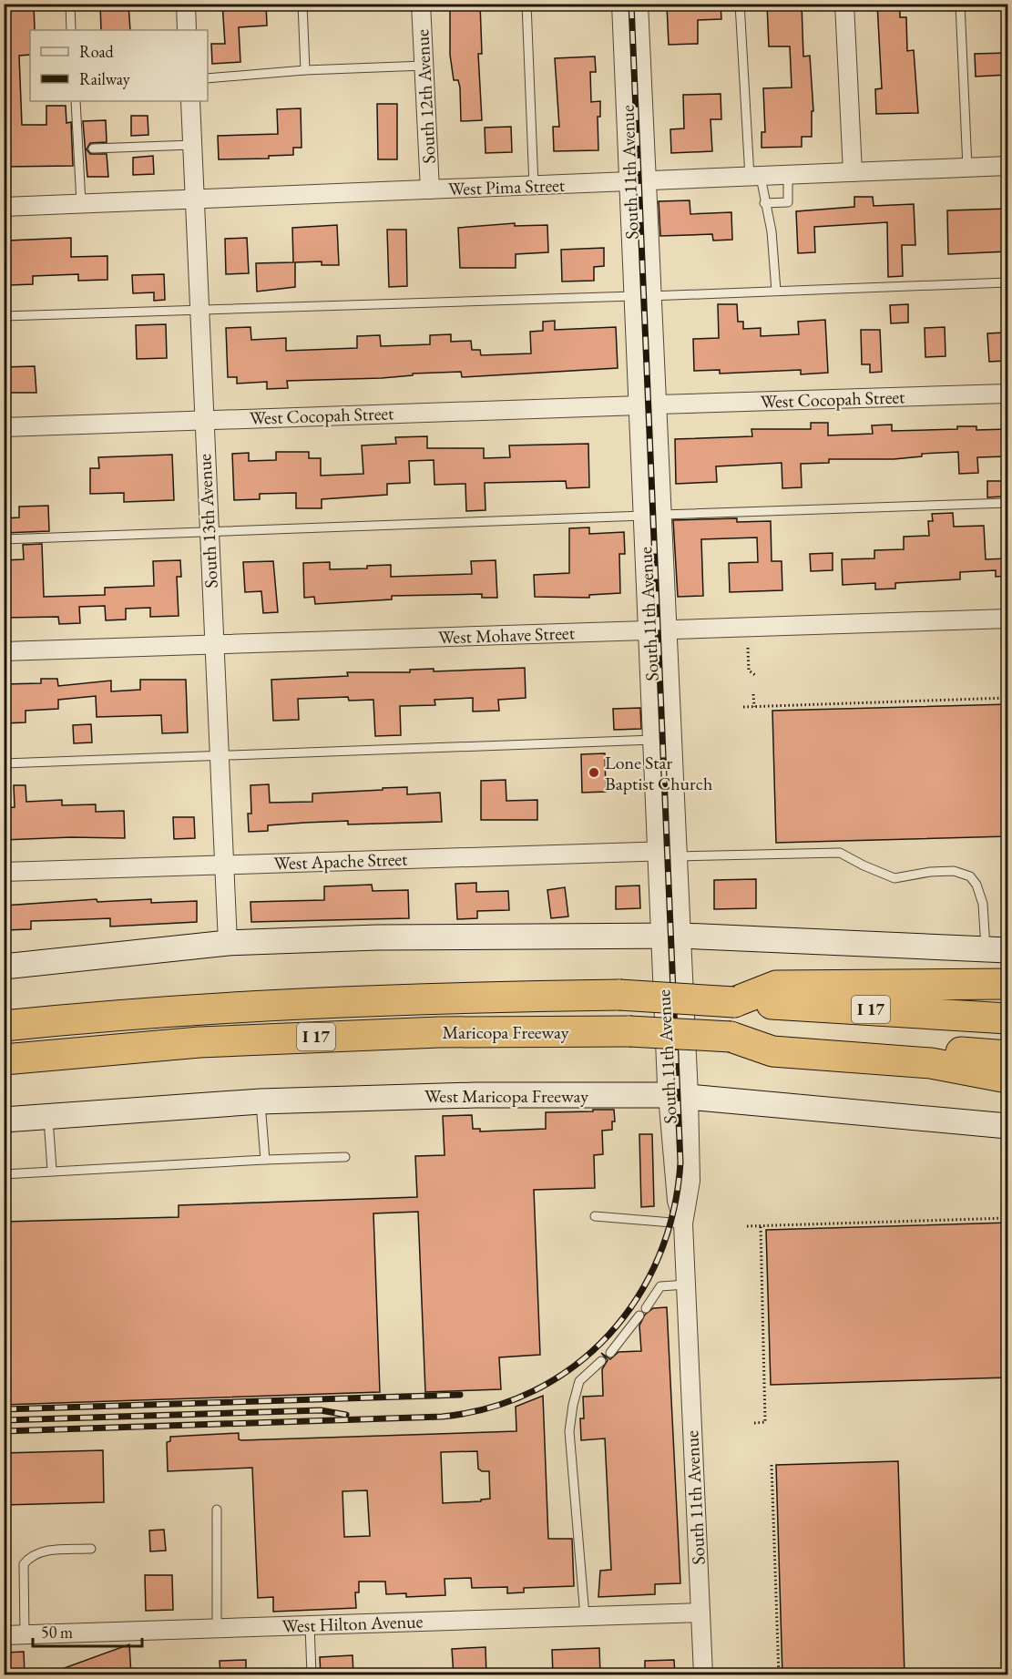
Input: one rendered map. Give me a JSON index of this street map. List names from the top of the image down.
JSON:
{
  "streets": {
    "highway": ["I 17", "Maricopa Freeway"],
    "main road": ["West Maricopa Freeway"],
    "street": [
      "South 12th Avenue",
      "South 11th Avenue",
      "West Pima Street",
      "West Cocopah Street",
      "South 13th Avenue",
      "West Mohave Street",
      "West Apache Street",
      "West Hilton Avenue"
    ]
  },
  "crossings": [
    ["South 12th Avenue", "West Pima Street"],
    ["South 11th Avenue", "West Pima Street"],
    ["South 11th Avenue", "West Cocopah Street"],
    ["South 11th Avenue", "West Mohave Street"],
    ["South 11th Avenue", "West Apache Street"],
    ["South 11th Avenue", "West Maricopa Freeway"],
    ["South 11th Avenue", "West Hilton Avenue"],
    ["West Pima Street", "South 13th Avenue"],
    ["West Cocopah Street", "South 13th Avenue"],
    ["South 13th Avenue", "West Mohave Street"],
    ["South 13th Avenue", "West Apache Street"]
  ],
  "places": ["Lone Star Baptist Church"],
  "legend": ["Road", "Railway"],
  "scale_bar": "50 m"
}
